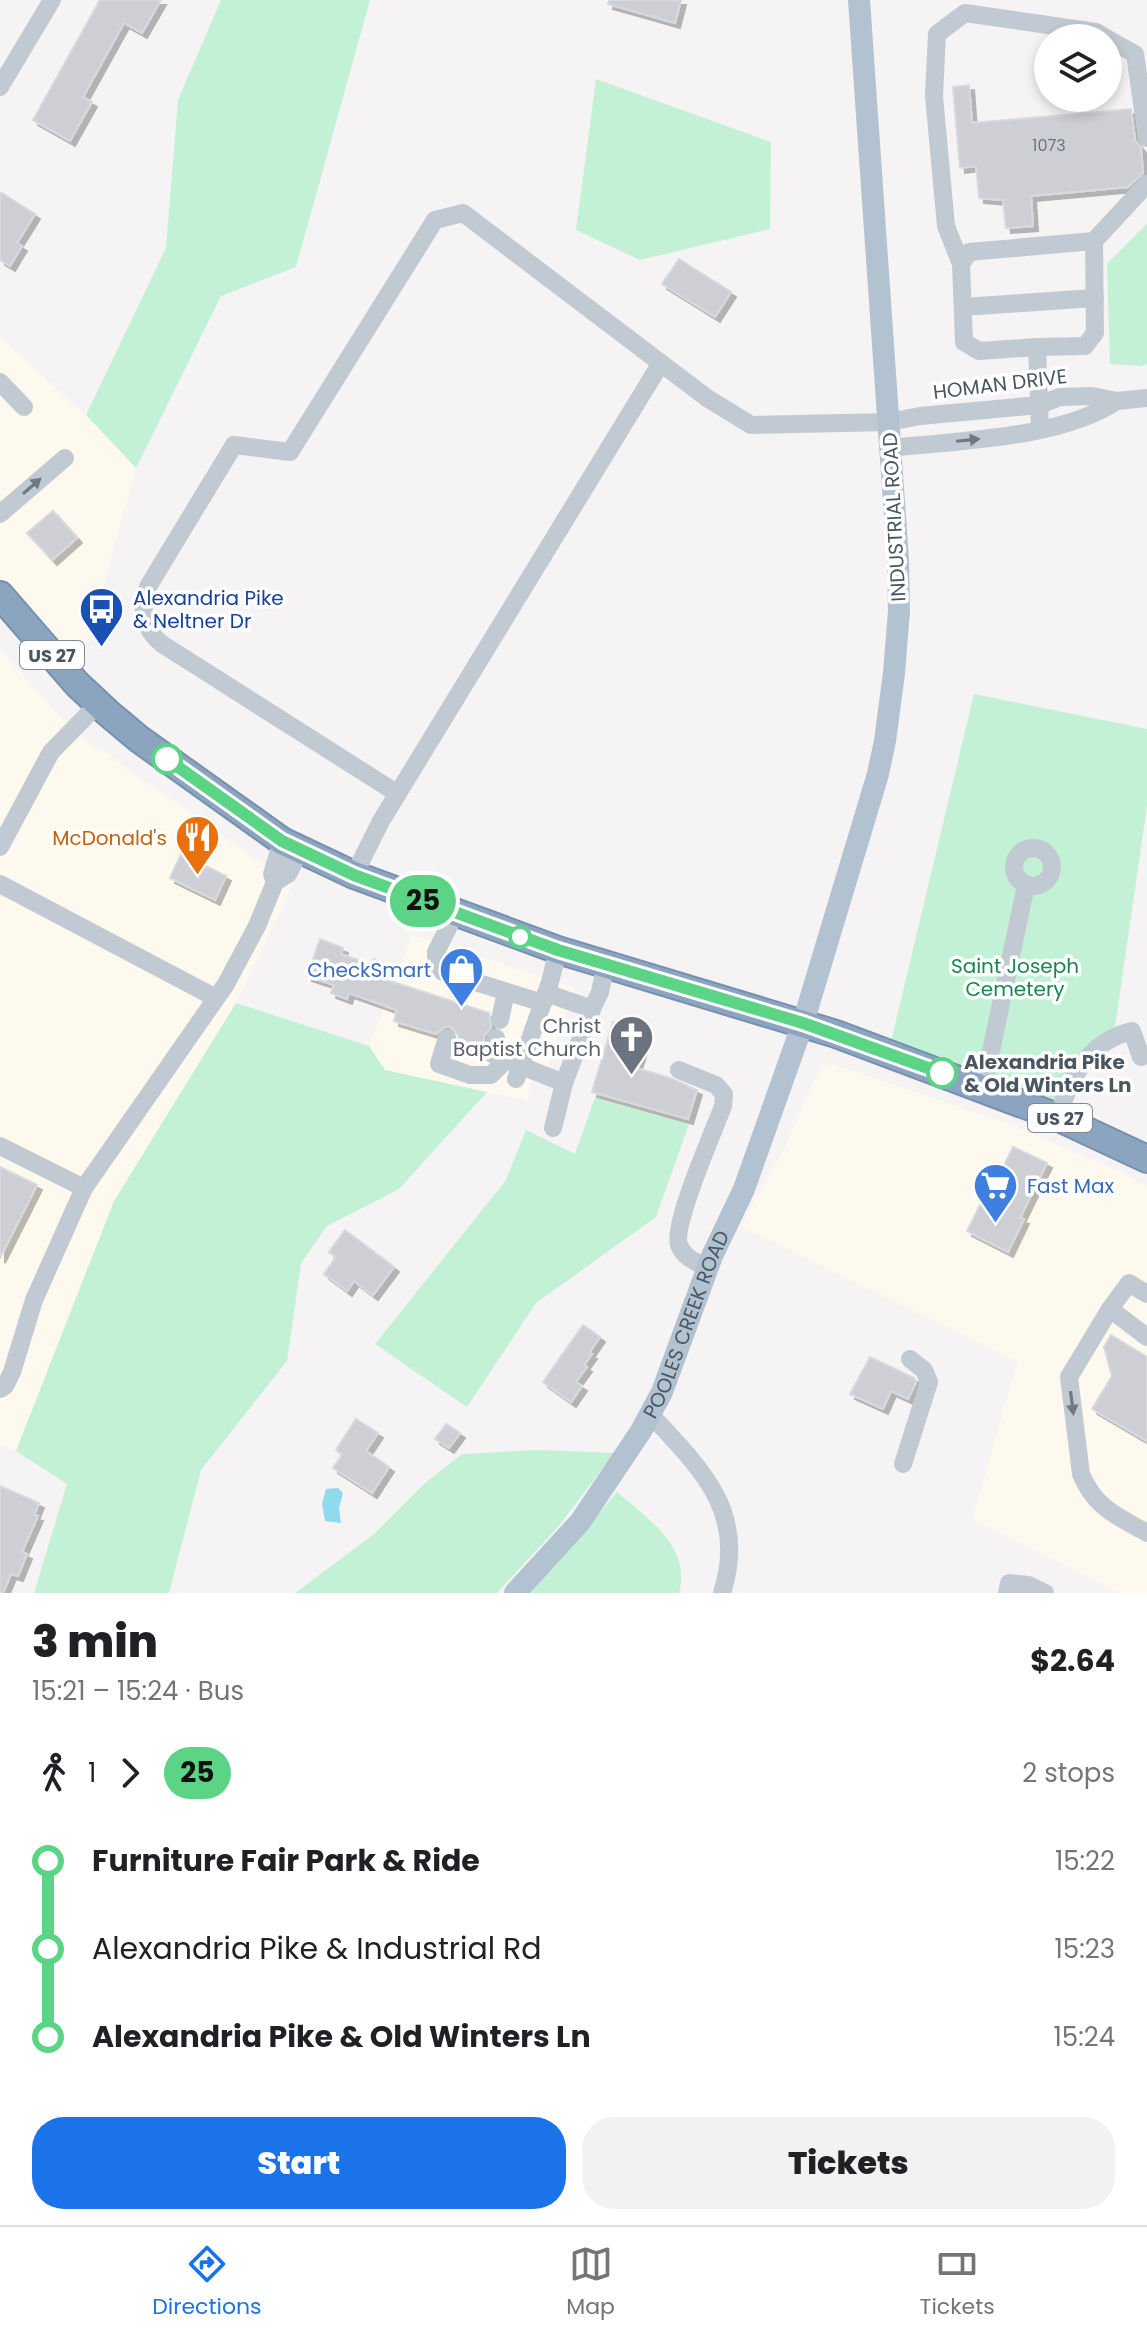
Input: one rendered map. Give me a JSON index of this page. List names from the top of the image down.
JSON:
{
  "streets": {
    "highway": ["US 27"],
    "main road": ["INDUSTRIAL ROAD", "POOLES CREEK ROAD"],
    "street": ["HOMAN DRIVE"]
  },
  "crossings": [
    ["HOMAN DRIVE", "INDUSTRIAL ROAD"],
    ["INDUSTRIAL ROAD", "US 27"],
    ["INDUSTRIAL ROAD", "POOLES CREEK ROAD"],
    ["US 27", "POOLES CREEK ROAD"]
  ],
  "parks": ["Saint Joseph Cemetery"],
  "places": {
    "bus stop": ["Alexandria Pike & Neltner Dr"],
    "restaurant": ["McDonald's"],
    "shop": ["CheckSmart"],
    "other": ["Alexandria Pike & Old Winters Ln"],
    "church": ["Christ Baptist Church"],
    "supermarket": ["Fast Max"]
  },
  "lines": ["bus line 25"],
  "house_numbers": ["1073"],
  "page": {
    "on_map": "25",
    "heading": ["3 min", "15:21 – 15:24 · Bus", "$2.64"],
    "legs": ["1", "25", "2 stops"],
    "list": [
      {
        "name": "Furniture Fair Park & Ride",
        "value": "15:22"
      },
      {
        "name": "Alexandria Pike & Industrial Rd",
        "value": "15:23"
      },
      {
        "name": "Alexandria Pike & Old Winters Ln",
        "value": "15:24"
      }
    ],
    "buttons": ["Start", "Tickets"],
    "tabs": ["Directions", "Map", "Tickets"]
  }
}
